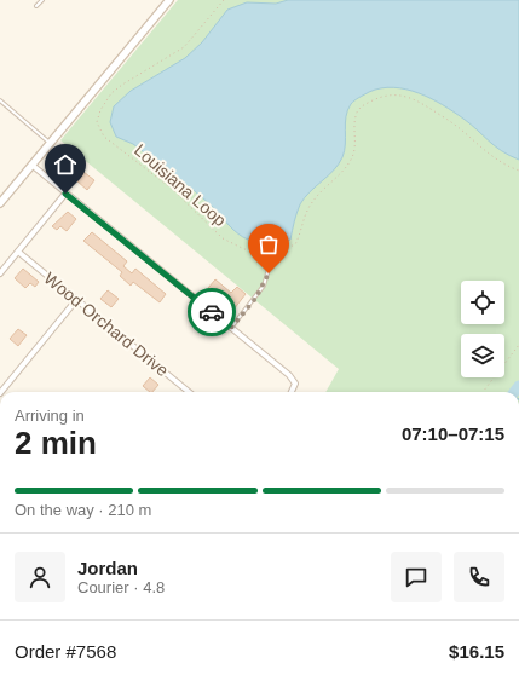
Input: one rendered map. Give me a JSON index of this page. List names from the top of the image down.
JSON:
{
  "streets": {
    "street": ["Wood Orchard Drive"],
    "path": ["Louisiana Loop"]
  },
  "page": {
    "heading": ["2 min", "Arriving in", "07:10–07:15"],
    "panel": [
      "Jordan",
      "Courier · 4.8",
      "Order #7568",
      "$16.15"
    ],
    "bar": "On the way · 210 m"
  }
}
